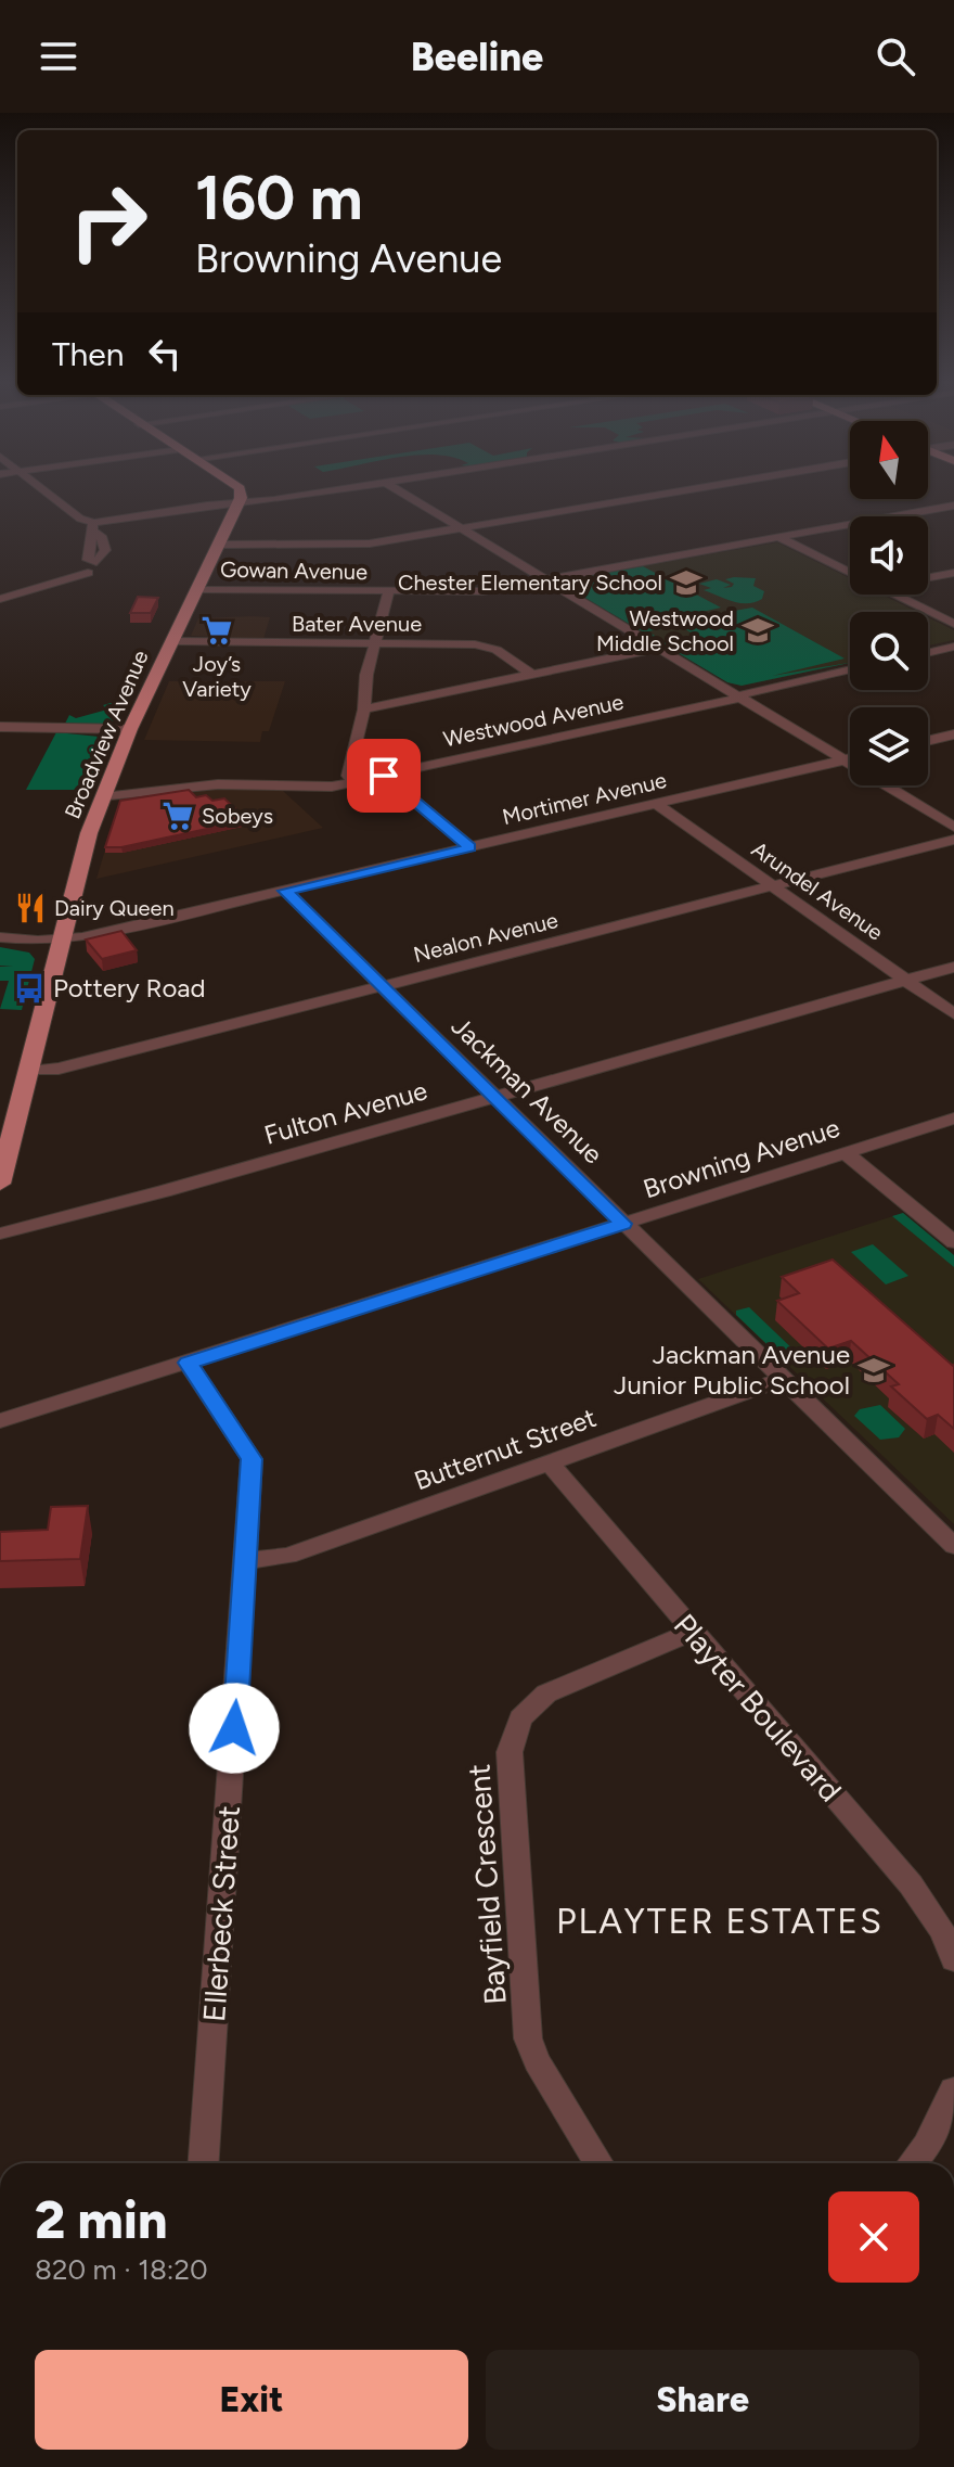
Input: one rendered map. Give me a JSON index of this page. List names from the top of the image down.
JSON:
{
  "streets": {
    "main road": ["Broadview Avenue"],
    "street": [
      "Gowan Avenue",
      "Bater Avenue",
      "Westwood Avenue",
      "Mortimer Avenue",
      "Arundel Avenue",
      "Nealon Avenue",
      "Jackman Avenue",
      "Fulton Avenue",
      "Browning Avenue",
      "Butternut Street",
      "Playter Boulevard",
      "Bayfield Crescent",
      "Ellerbeck Street"
    ]
  },
  "crossings": [
    ["Gowan Avenue", "Broadview Avenue"],
    ["Bater Avenue", "Broadview Avenue"],
    ["Westwood Avenue", "Broadview Avenue"],
    ["Broadview Avenue", "Mortimer Avenue"],
    ["Broadview Avenue", "Nealon Avenue"],
    ["Mortimer Avenue", "Arundel Avenue"],
    ["Mortimer Avenue", "Jackman Avenue"],
    ["Arundel Avenue", "Nealon Avenue"],
    ["Arundel Avenue", "Fulton Avenue"],
    ["Nealon Avenue", "Jackman Avenue"],
    ["Jackman Avenue", "Fulton Avenue"],
    ["Jackman Avenue", "Browning Avenue"],
    ["Jackman Avenue", "Butternut Street"],
    ["Browning Avenue", "Ellerbeck Street"],
    ["Butternut Street", "Playter Boulevard"],
    ["Butternut Street", "Ellerbeck Street"],
    ["Playter Boulevard", "Bayfield Crescent"]
  ],
  "districts": ["PLAYTER ESTATES"],
  "places": {
    "school or university": ["Chester Elementary School", "Westwood Middle School", "Jackman Avenue Junior Public School"],
    "supermarket": ["Joy’s Variety", "Sobeys"],
    "restaurant": ["Dairy Queen"],
    "bus stop": ["Pottery Road"]
  },
  "north": "top",
  "page": {
    "header": "Beeline",
    "turn": ["160 m", "Browning Avenue"],
    "then": "Then",
    "heading": ["2 min", "820 m · 18:20"],
    "buttons": ["Exit", "Share"]
  }
}
